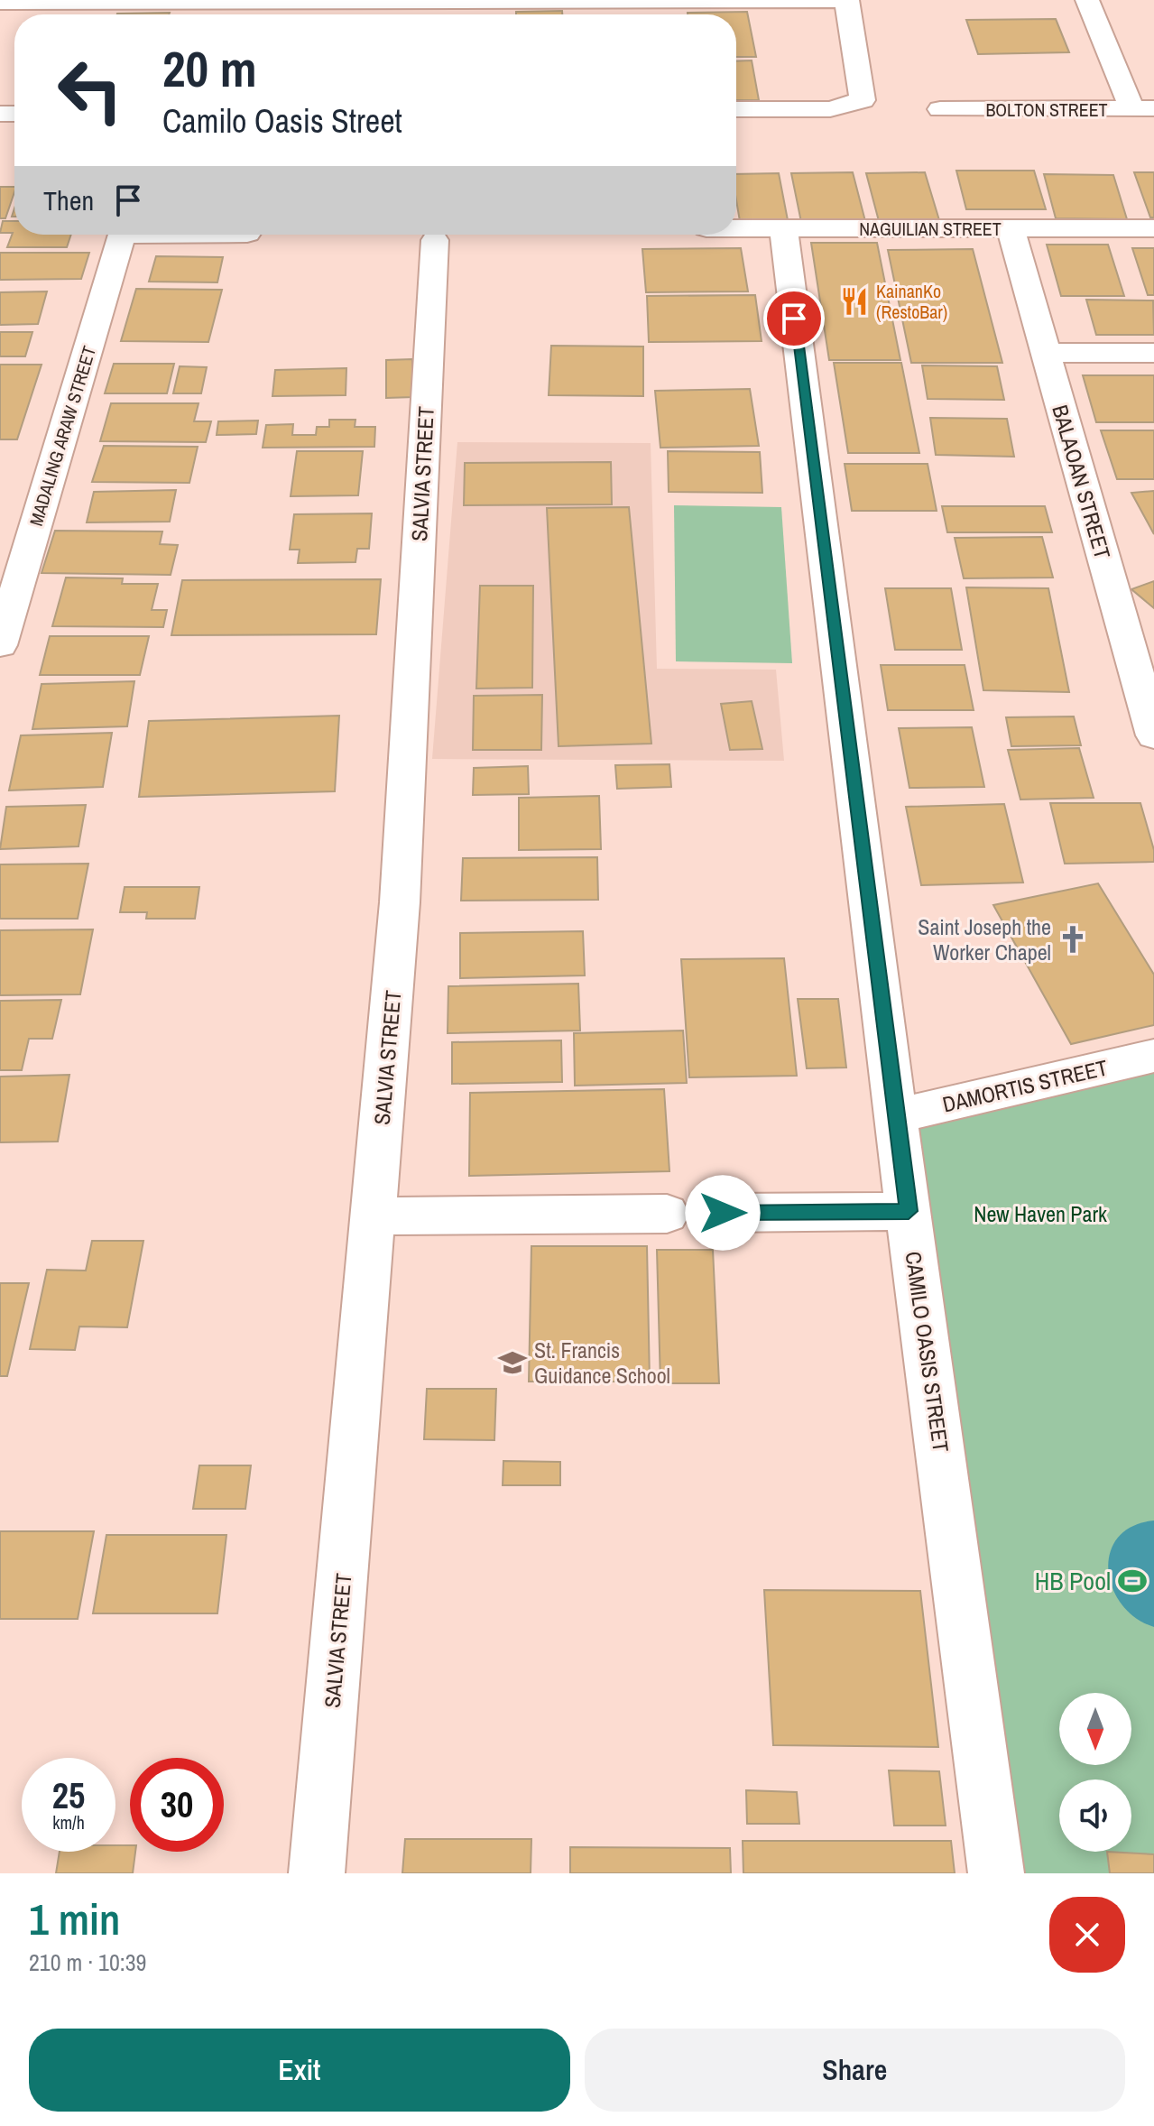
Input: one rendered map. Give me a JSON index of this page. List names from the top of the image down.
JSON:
{
  "streets": {
    "street": [
      "BOLTON STREET",
      "NAGUILIAN STREET",
      "MADALING ARAW STREET",
      "SALVIA STREET",
      "BALAOAN STREET",
      "DAMORTIS STREET",
      "CAMILO OASIS STREET"
    ]
  },
  "crossings": [
    ["NAGUILIAN STREET", "BALAOAN STREET"],
    ["NAGUILIAN STREET", "CAMILO OASIS STREET"],
    ["DAMORTIS STREET", "CAMILO OASIS STREET"]
  ],
  "parks": ["New Haven Park"],
  "places": {
    "restaurant": ["KainanKo (RestoBar)"],
    "church": ["Saint Joseph the Worker Chapel"],
    "school or university": ["St. Francis Guidance School"],
    "sports": ["HB Pool"]
  },
  "north": "bottom",
  "page": {
    "turn": ["20 m", "Camilo Oasis Street"],
    "then": "Then",
    "speed": "25 km/h",
    "limit": "30",
    "heading": ["1 min", "210 m · 10:39"],
    "buttons": ["Exit", "Share"]
  }
}
